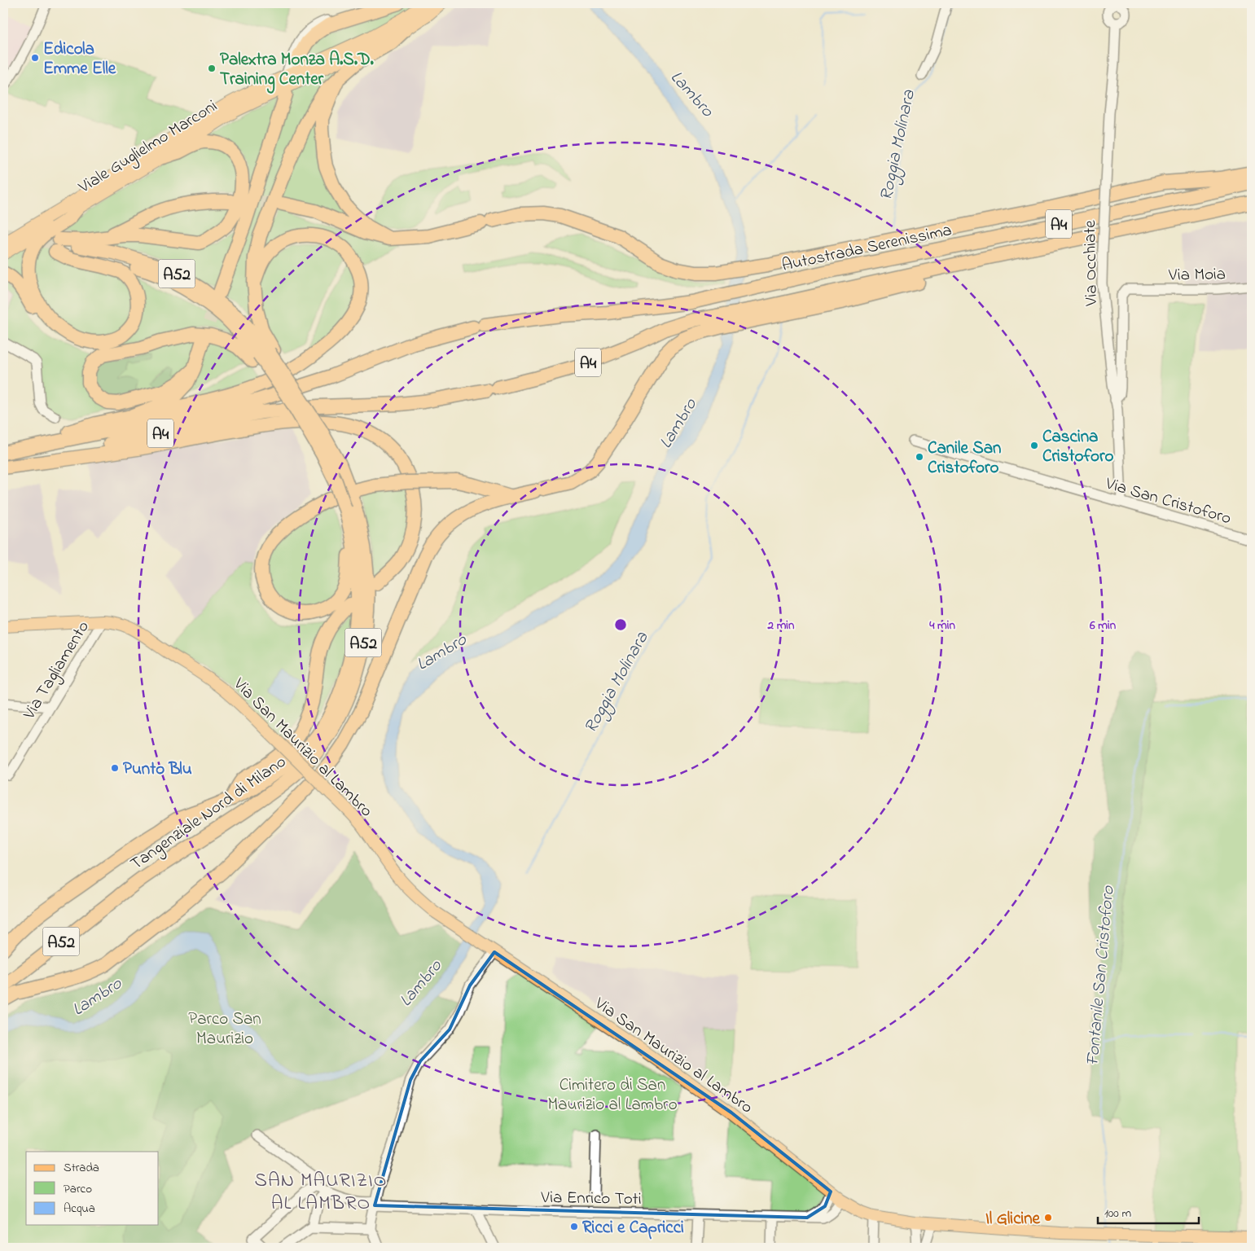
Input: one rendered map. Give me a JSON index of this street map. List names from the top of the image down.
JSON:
{
  "streets": {
    "highway": [
      "A4",
      "Autostrada Serenissima",
      "A52",
      "Tangenziale Nord di Milano"
    ],
    "main road": ["Viale Guglielmo Marconi", "Via San Maurizio al Lambro"],
    "street": [
      "Via Occhiate",
      "Via Moia",
      "Via San Cristoforo",
      "Via Tagliamento",
      "Via Enrico Toti"
    ]
  },
  "crossings": [
    ["Via Occhiate", "Via Moia"],
    ["Via Occhiate", "Via San Cristoforo"],
    ["Via Tagliamento", "Via San Maurizio al Lambro"],
    ["Via San Maurizio al Lambro", "Via Enrico Toti"]
  ],
  "districts": ["SAN MAURIZIO AL LAMBRO"],
  "water": ["Lambro", "Roggia Molinara", "Fontanile San Cristoforo"],
  "parks": ["Parco San Maurizio", "Cimitero di San Maurizio al Lambro"],
  "places": [
    "Edicola Emme Elle",
    "Palextra Monza A.S.D. Training Center",
    "Cascina Cristoforo",
    "Canile San Cristoforo",
    "Punto Blu",
    "Il Glicine",
    "Ricci e Capricci"
  ],
  "legend": ["Strada", "Parco", "Acqua"],
  "scale_bar": "100 m",
  "rings": ["2 min", "4 min", "6 min"]
}
